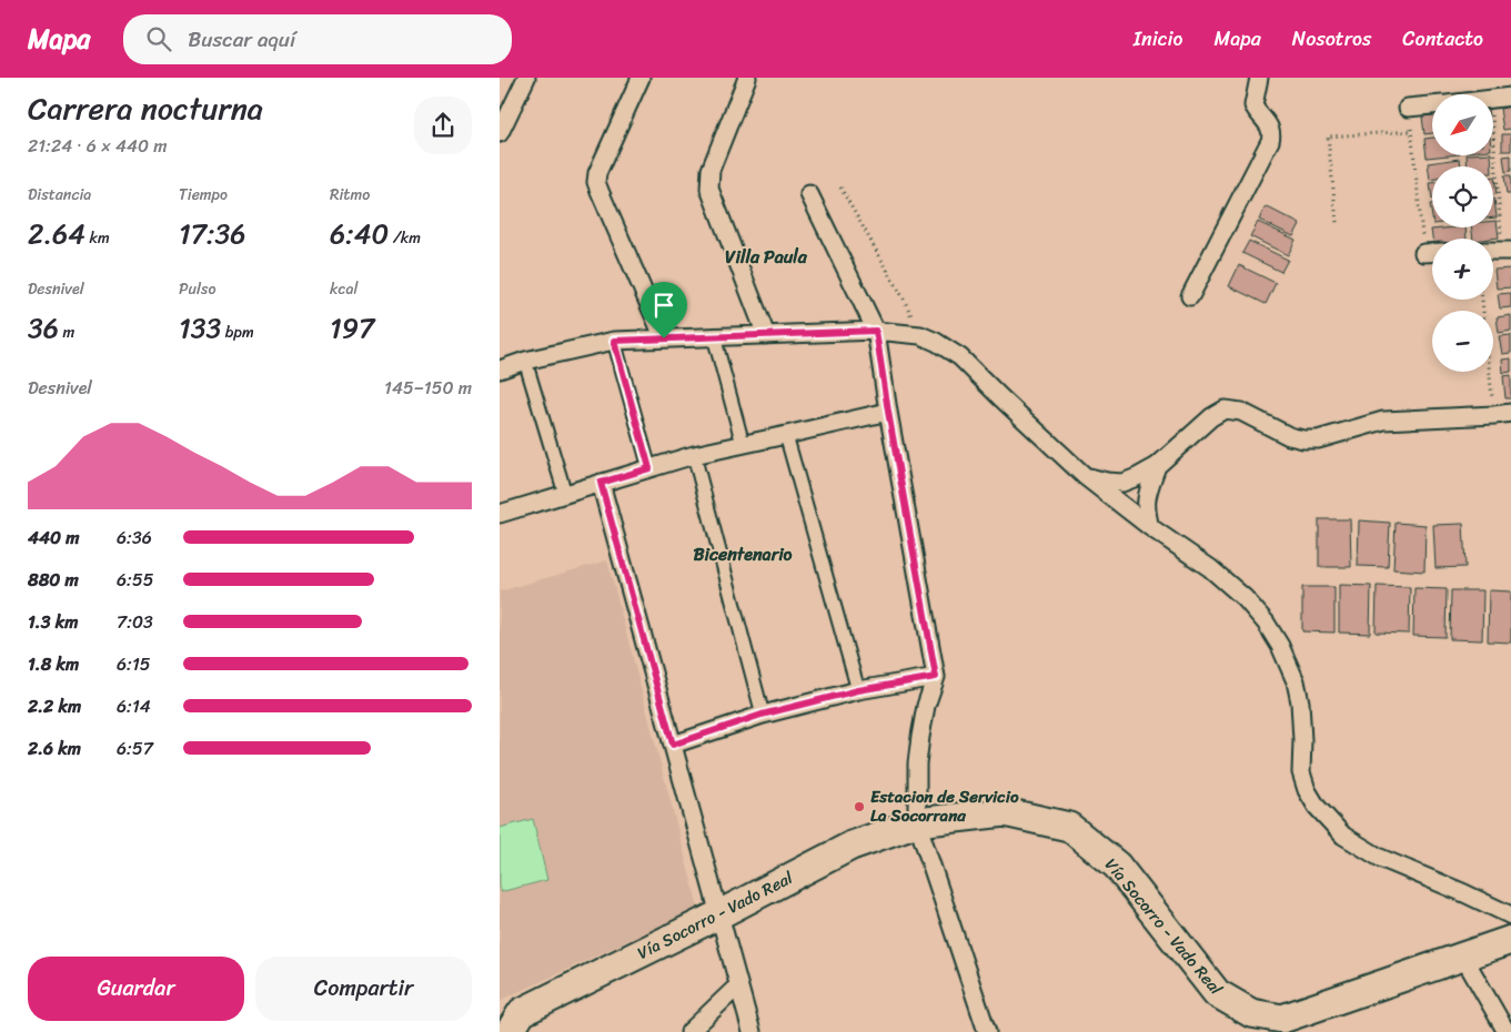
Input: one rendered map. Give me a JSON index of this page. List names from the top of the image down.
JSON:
{
  "streets": {
    "highway": ["Vía Socorro - Vado Real"]
  },
  "districts": ["Villa Paula", "Bicentenario"],
  "places": ["Estacion de Servicio La Socorrana"],
  "north": "bottom left",
  "page": {
    "header": "Mapa",
    "search": "Buscar aquí",
    "nav": [
      "Inicio",
      "Mapa",
      "Nosotros",
      "Contacto"
    ],
    "heading": ["Carrera nocturna", "21:24 · 6 × 440 m"],
    "map_buttons": ["+", "−"],
    "stats": [
      ["Distancia", "2.64 km"],
      ["Tiempo", "17:36"],
      ["Ritmo", "6:40 /km"],
      ["Desnivel", "36 m"],
      ["Pulso", "133 bpm"],
      ["kcal", "197"]
    ],
    "chart": ["Desnivel", "145–150 m"],
    "list": [
      {
        "name": "440 m",
        "note": "6:36"
      },
      {
        "name": "880 m",
        "note": "6:55"
      },
      {
        "name": "1.3 km",
        "note": "7:03"
      },
      {
        "name": "1.8 km",
        "note": "6:15"
      },
      {
        "name": "2.2 km",
        "note": "6:14"
      },
      {
        "name": "2.6 km",
        "note": "6:57"
      }
    ],
    "buttons": ["Guardar", "Compartir"]
  }
}
